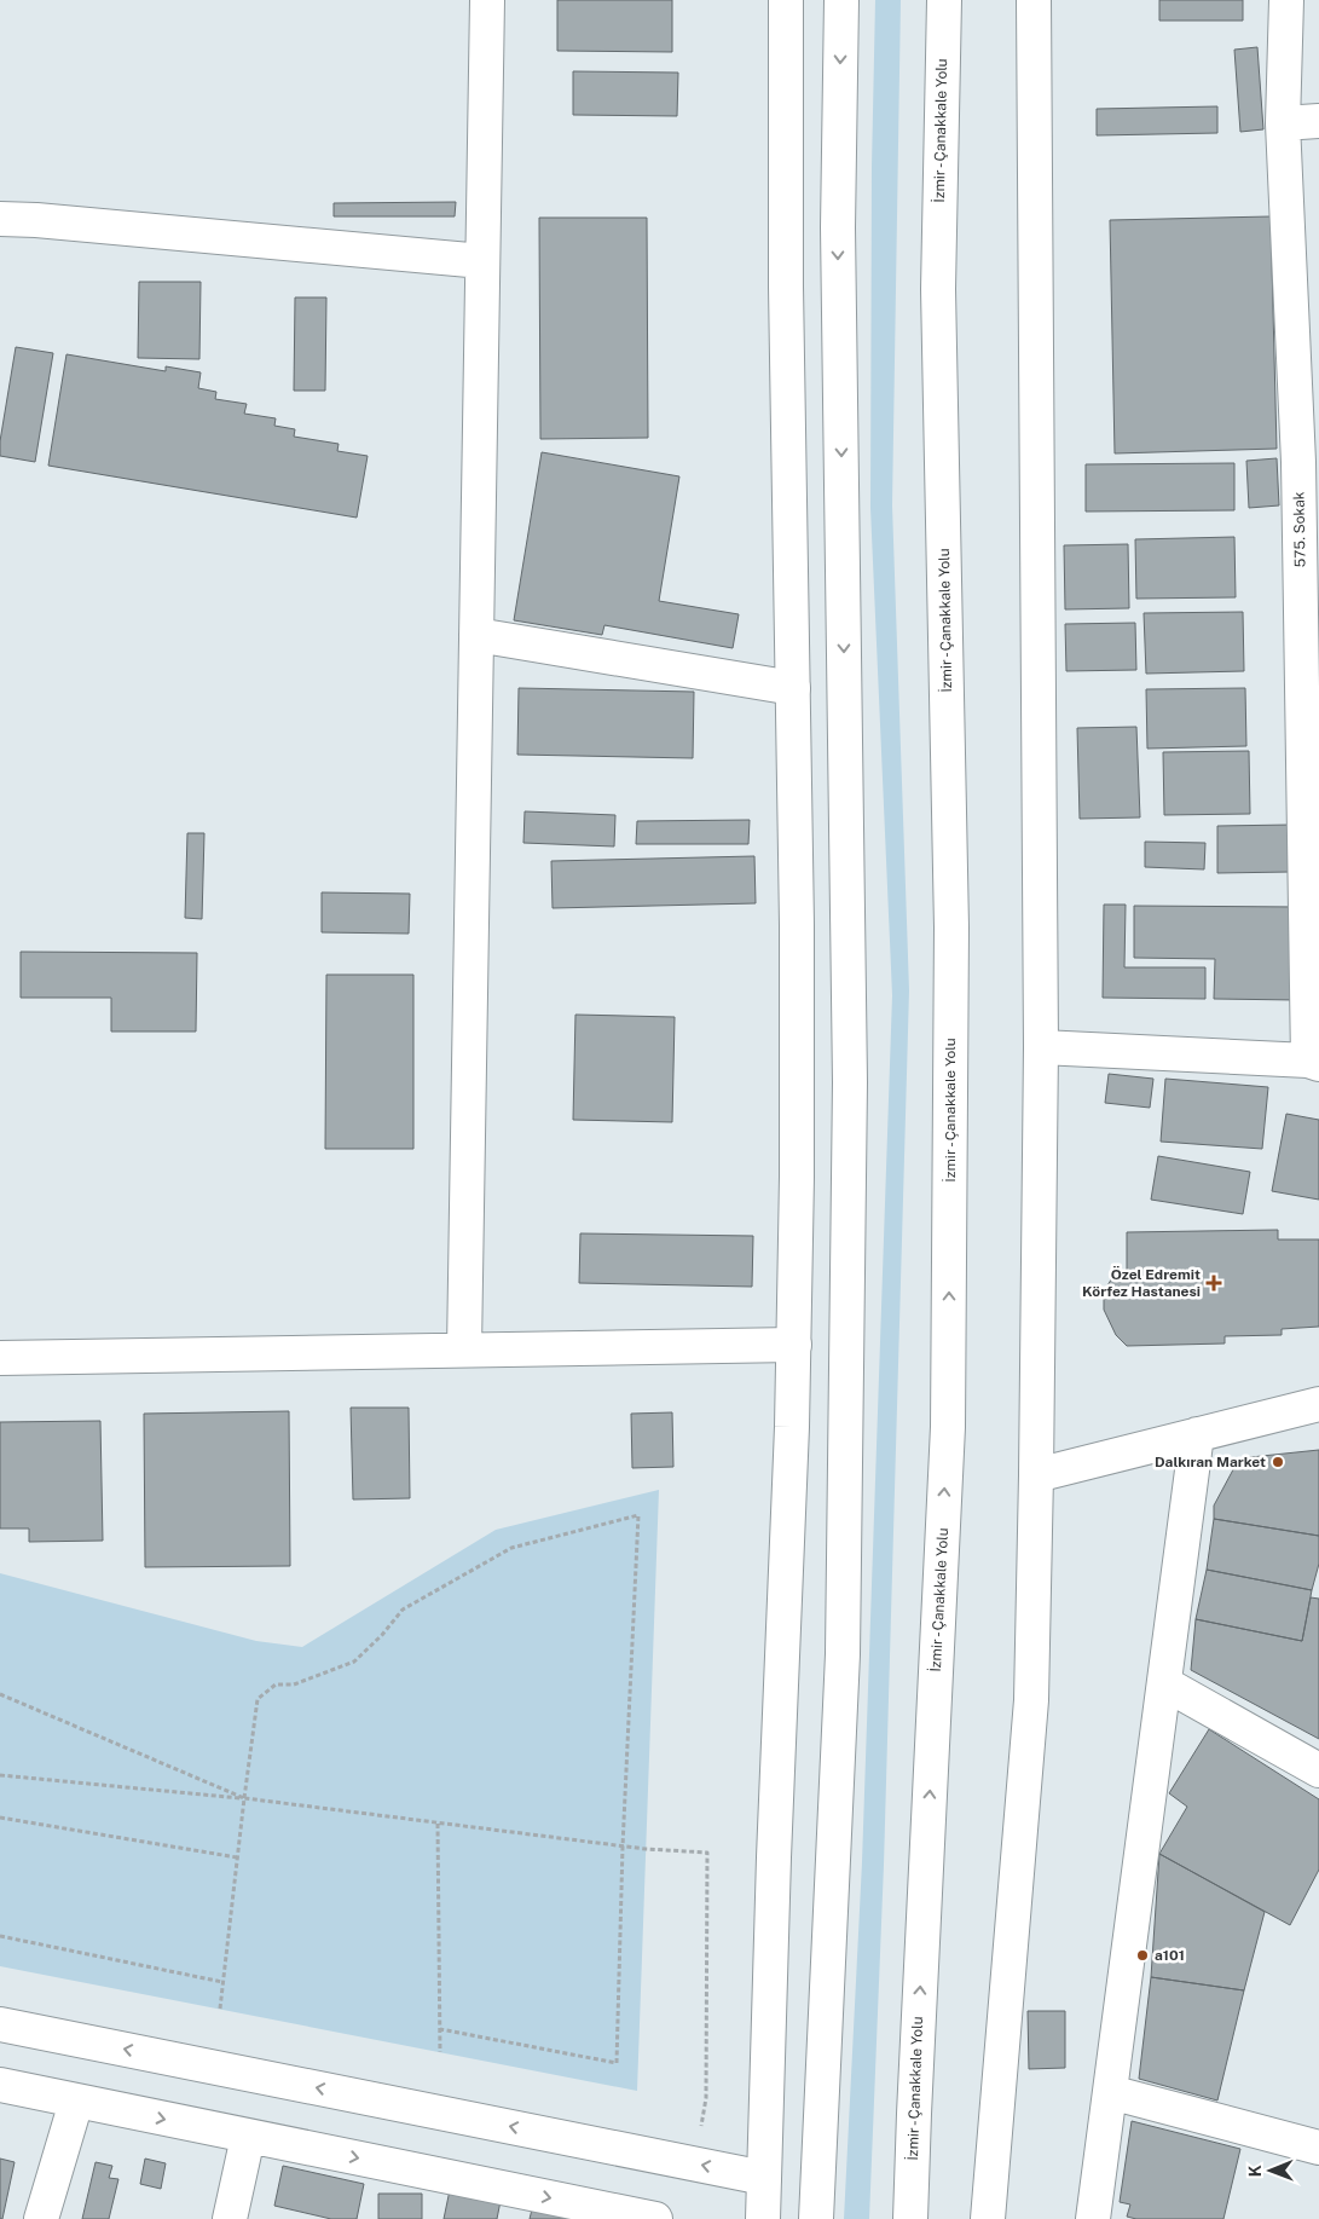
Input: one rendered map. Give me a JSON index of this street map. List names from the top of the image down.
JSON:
{
  "streets": {
    "main road": ["İzmir - Çanakkale Yolu", "575. Sokak"]
  },
  "places": {
    "health": ["Özel Edremit Körfez Hastanesi"],
    "other": ["Dalkıran Market", "a101"]
  },
  "north": "left"
}
